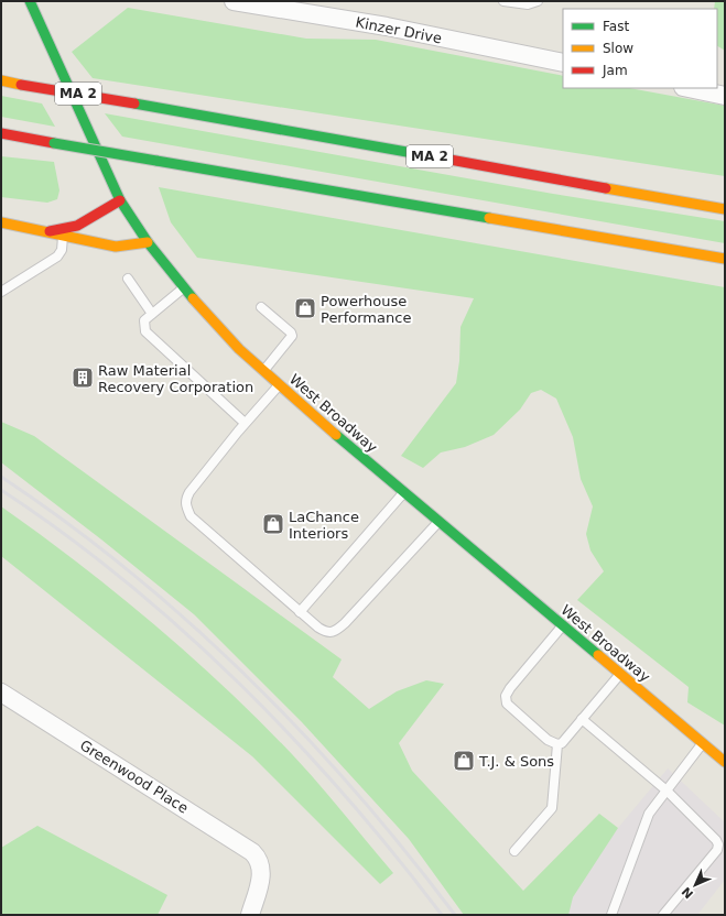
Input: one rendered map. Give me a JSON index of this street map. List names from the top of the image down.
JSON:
{
  "streets": {
    "main road": ["MA 2", "West Broadway"],
    "street": ["Kinzer Drive", "Greenwood Place"]
  },
  "places": {
    "shop": ["Powerhouse Performance", "LaChance Interiors", "T.J. & Sons"],
    "building": ["Raw Material Recovery Corporation"]
  },
  "legend": ["Fast", "Slow", "Jam"],
  "north": "bottom left"
}
